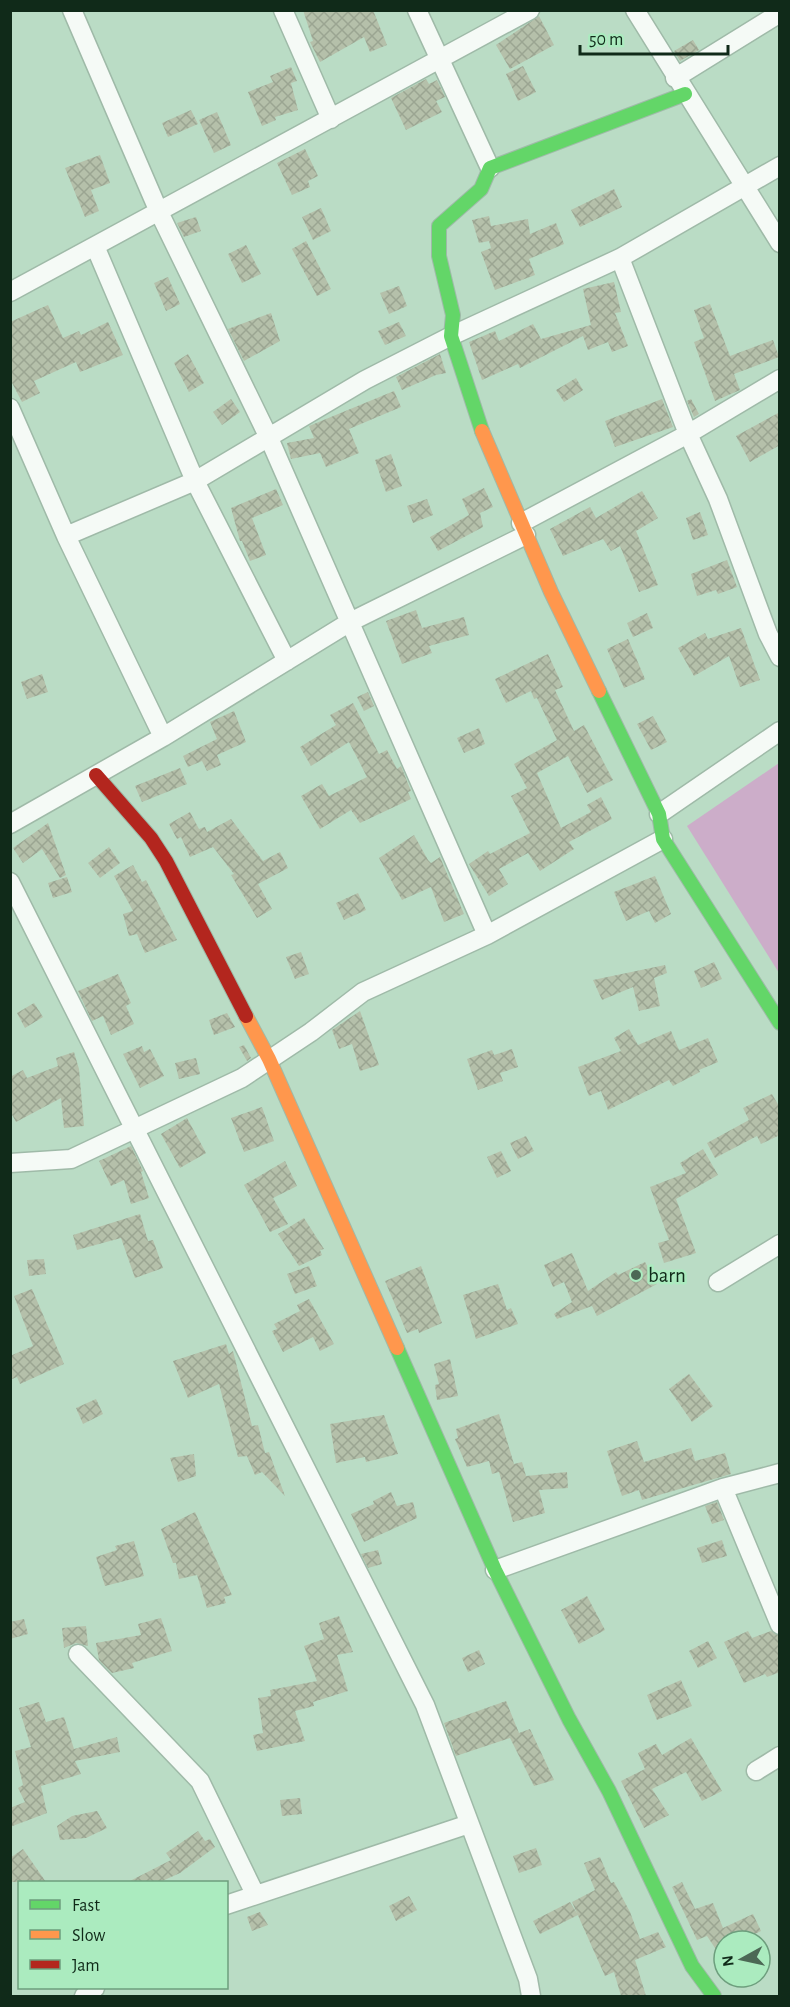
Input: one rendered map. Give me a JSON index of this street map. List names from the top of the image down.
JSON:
{
  "places": ["barn"],
  "legend": ["Fast", "Slow", "Jam"],
  "scale_bar": "50 m",
  "north": "left"
}
